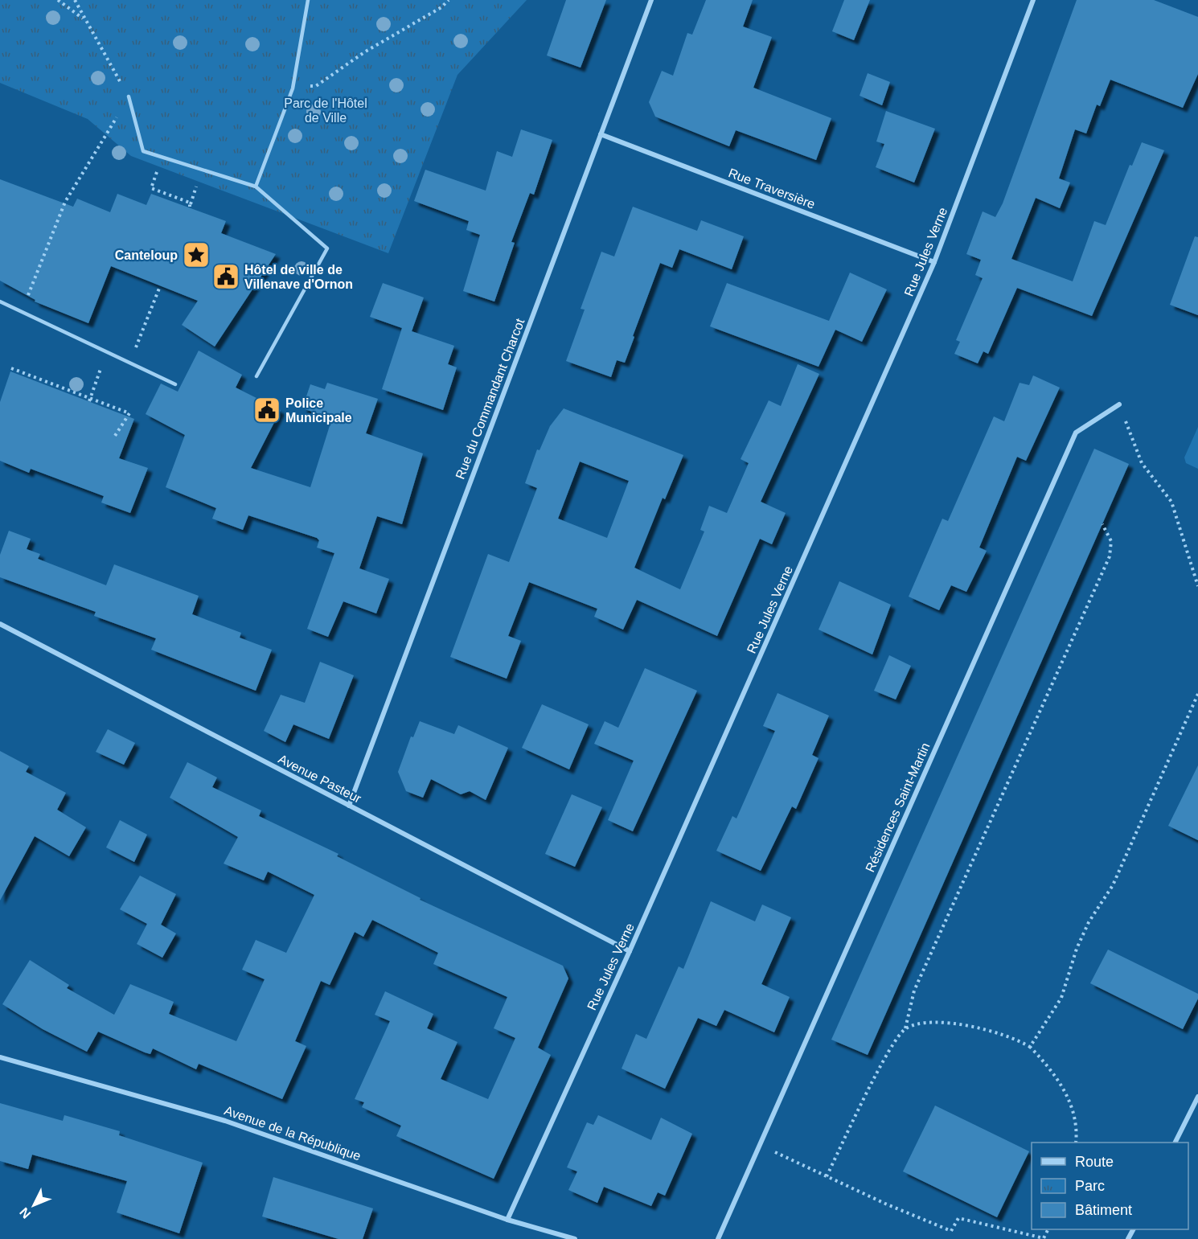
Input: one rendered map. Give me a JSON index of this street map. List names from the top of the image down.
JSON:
{
  "streets": {
    "street": [
      "Rue Traversière",
      "Rue Jules Verne",
      "Rue du Commandant Charcot",
      "Avenue Pasteur",
      "Résidences Saint-Martin",
      "Avenue de la République"
    ]
  },
  "crossings": [
    ["Rue Traversière", "Rue Jules Verne"],
    ["Rue Traversière", "Rue du Commandant Charcot"],
    ["Rue Jules Verne", "Avenue Pasteur"],
    ["Rue Jules Verne", "Avenue de la République"],
    ["Rue du Commandant Charcot", "Avenue Pasteur"]
  ],
  "parks": ["Parc de l'Hôtel de Ville"],
  "places": {
    "place": ["Canteloup"],
    "public building": ["Hôtel de ville de Villenave d'Ornon", "Police Municipale"]
  },
  "legend": ["Route", "Parc", "Bâtiment"],
  "north": "bottom left"
}
